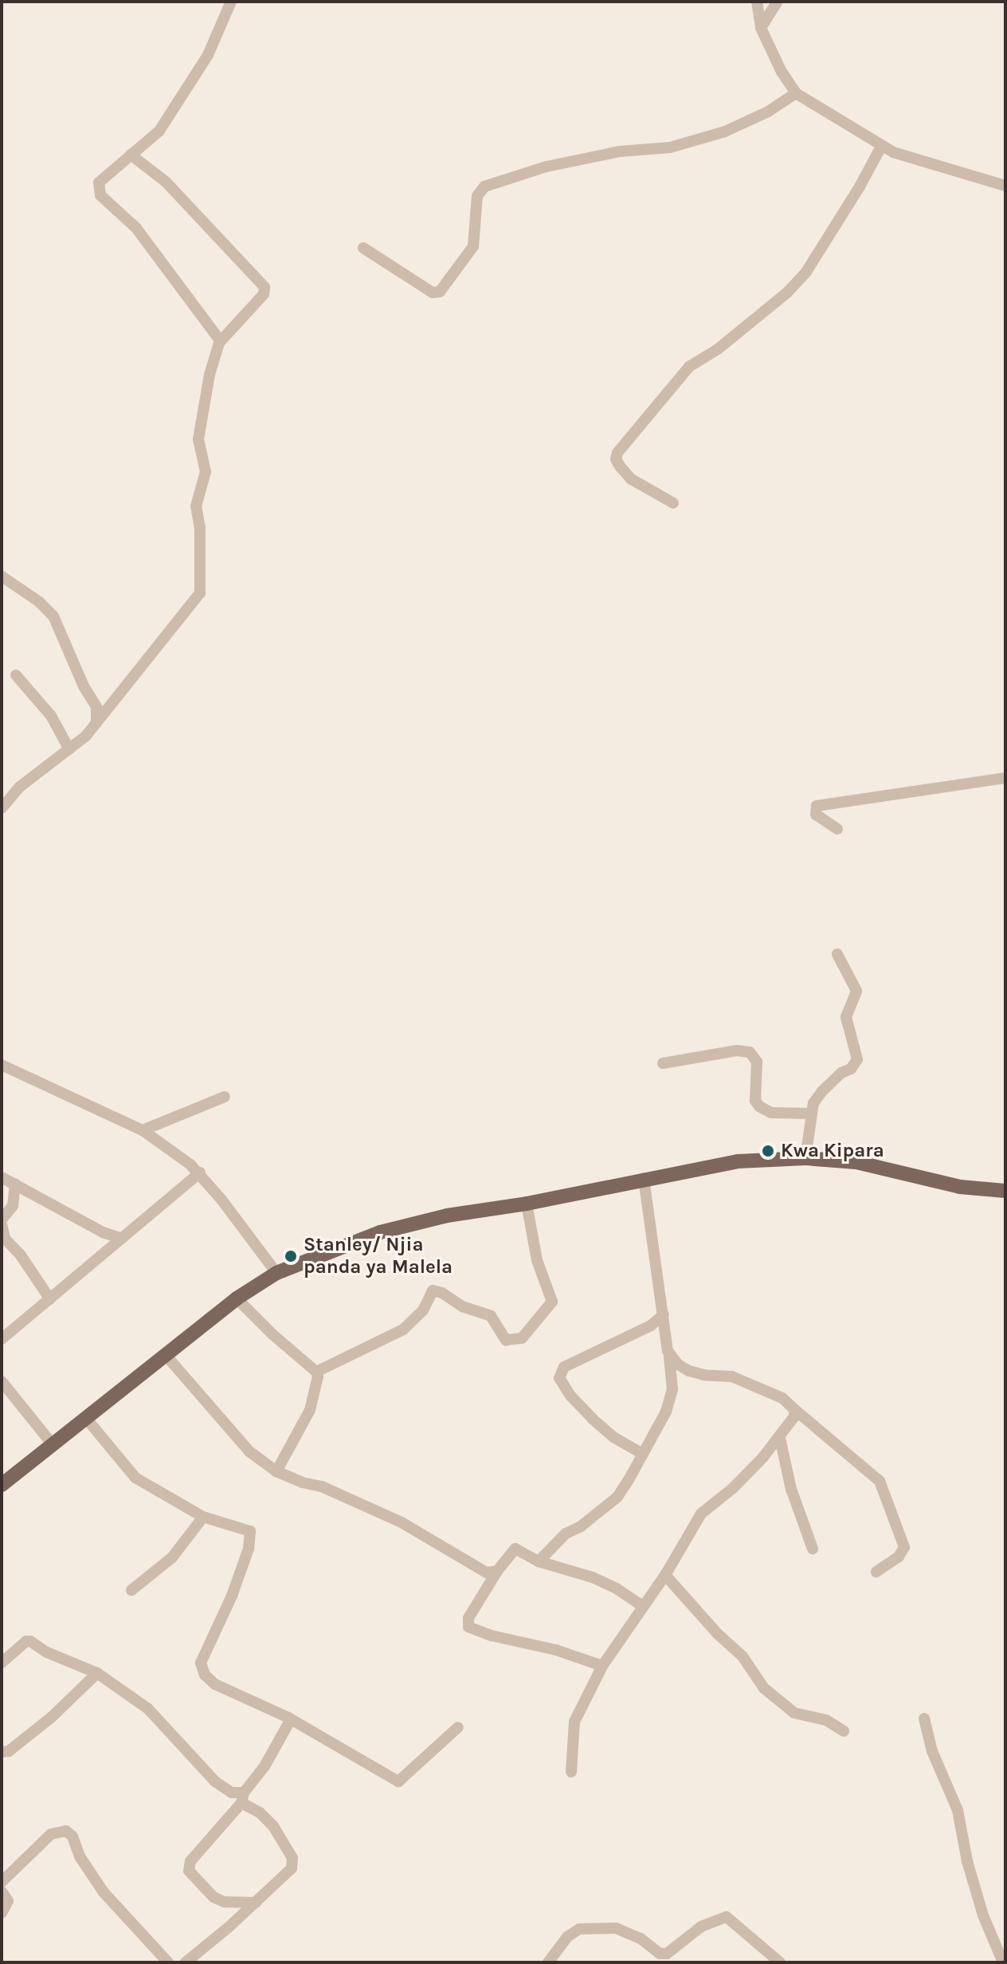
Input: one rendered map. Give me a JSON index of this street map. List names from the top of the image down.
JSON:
{
  "places": ["Kwa Kipara", "Stanley/ Njia panda ya Malela"]
}
